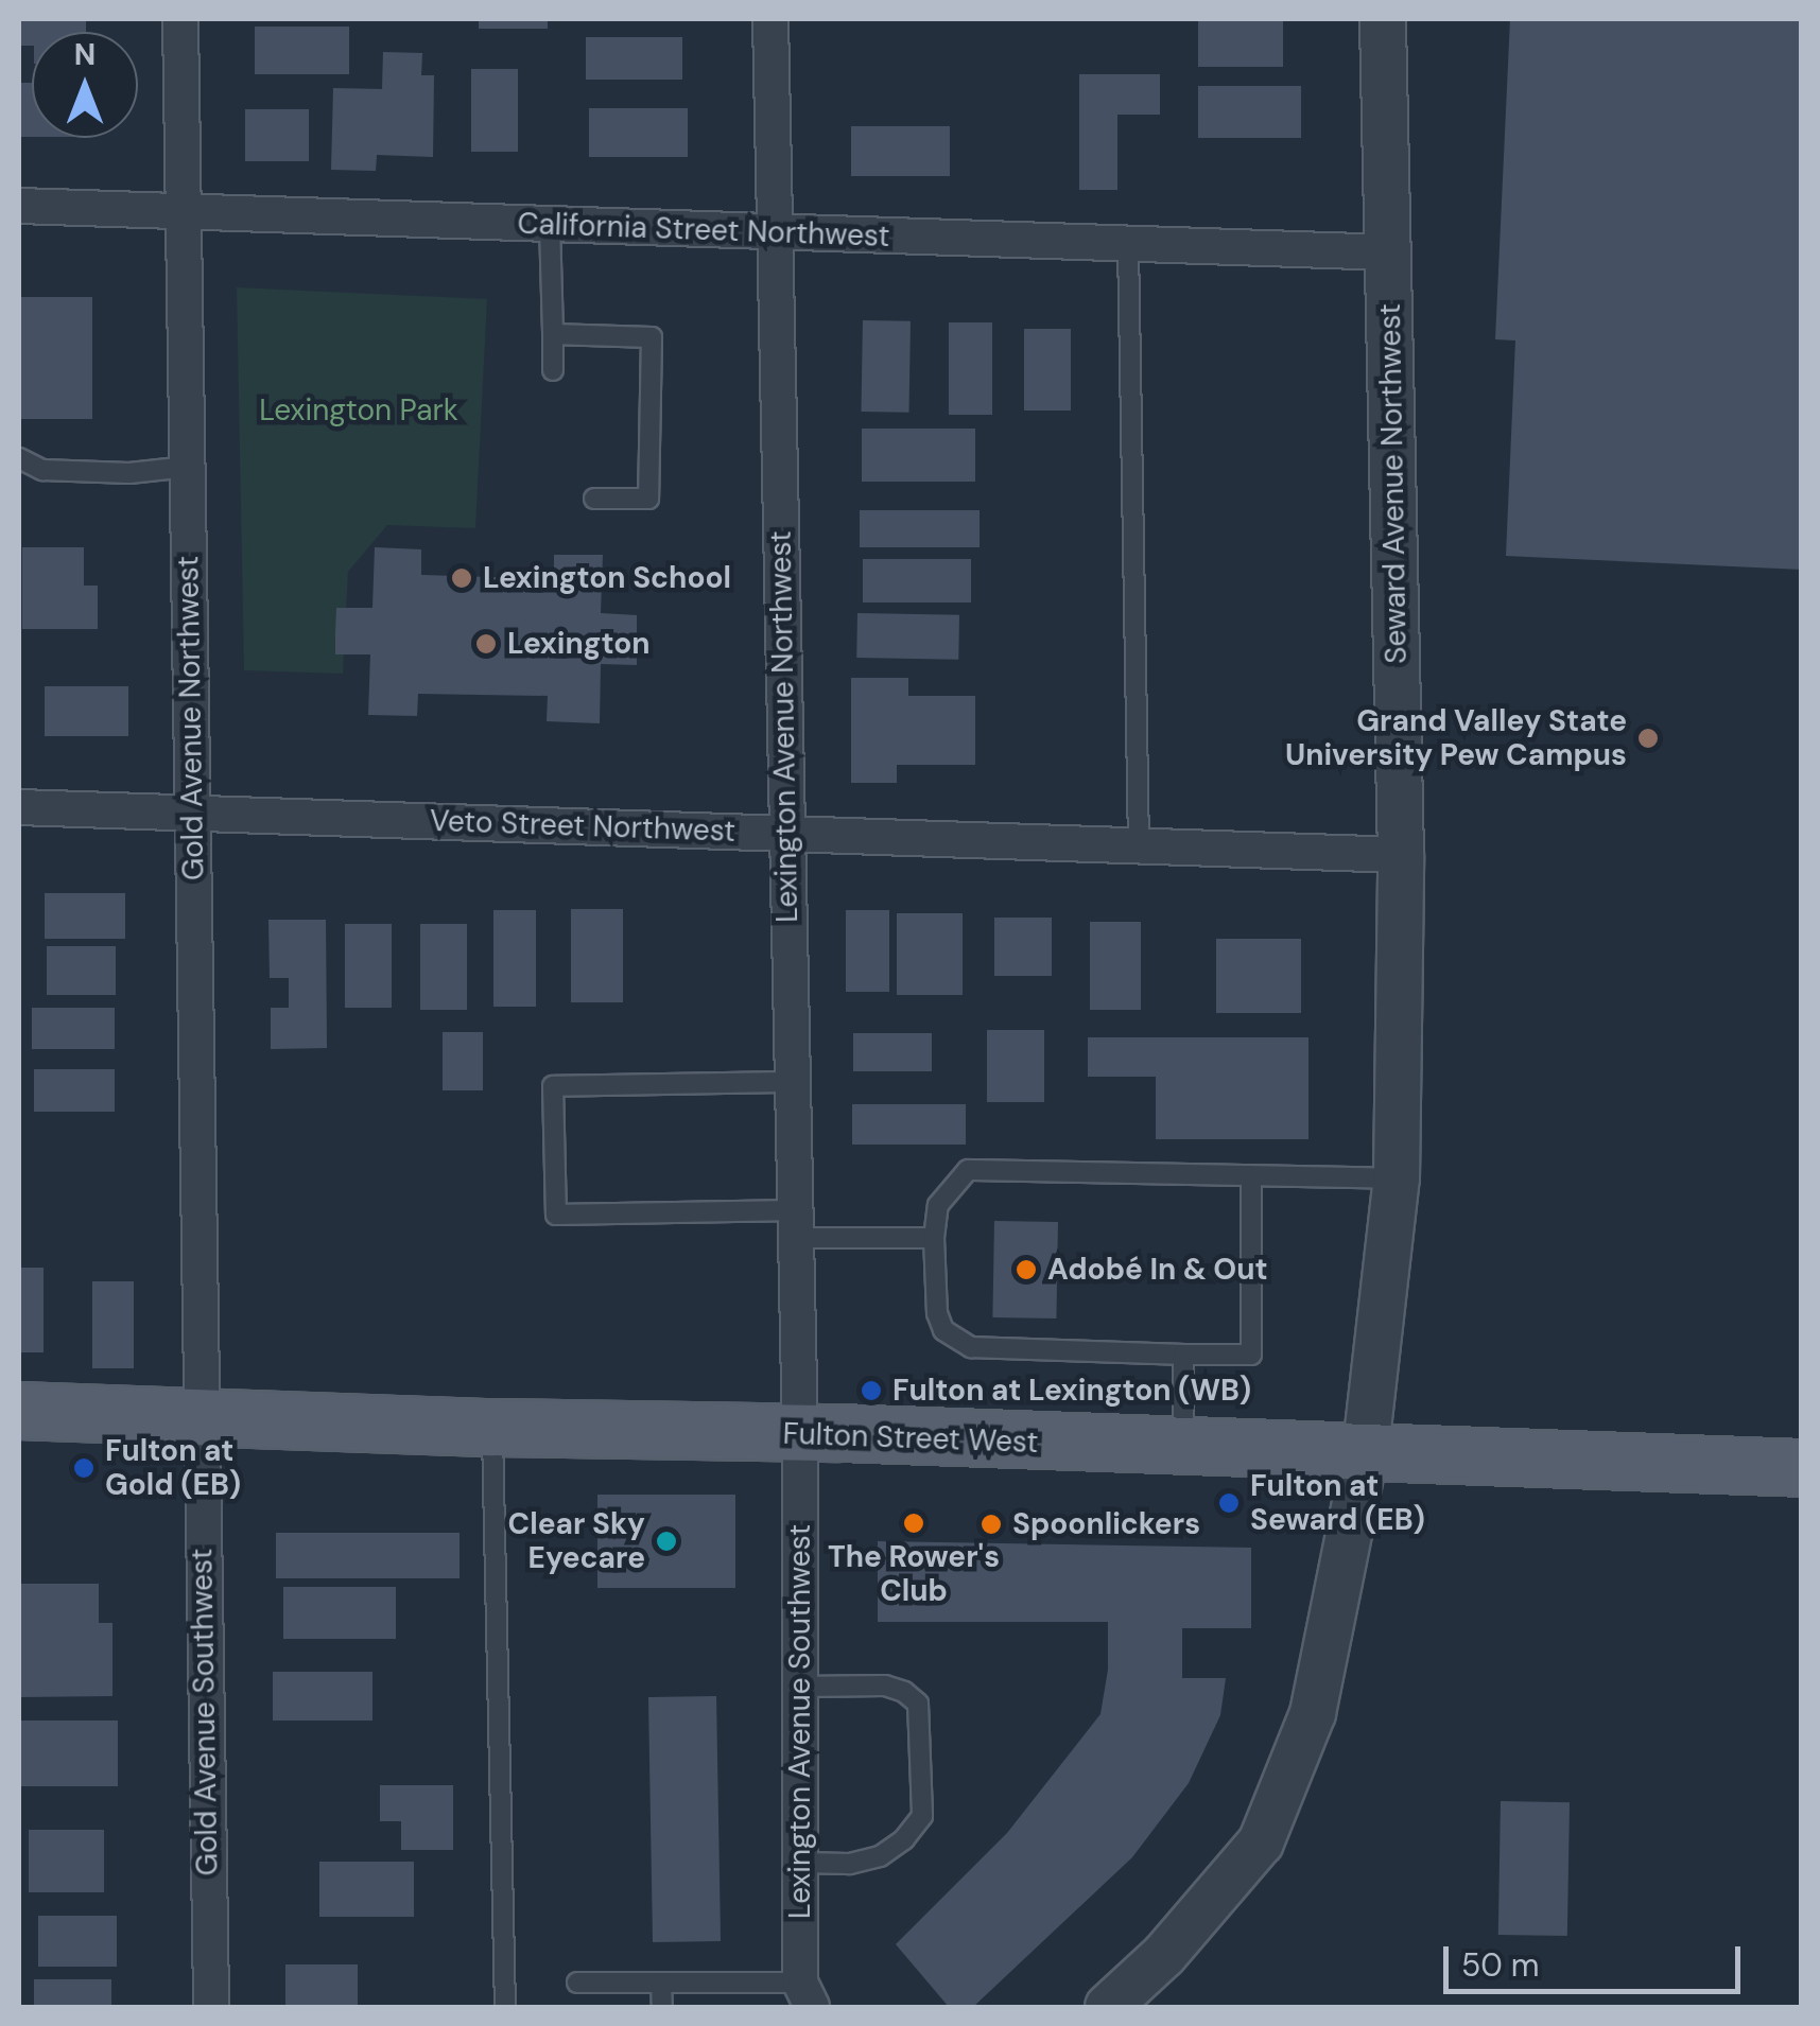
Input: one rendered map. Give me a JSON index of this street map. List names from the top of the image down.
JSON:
{
  "streets": {
    "main road": ["Fulton Street West"],
    "street": [
      "California Street Northwest",
      "Seward Avenue Northwest",
      "Gold Avenue Northwest",
      "Lexington Avenue Northwest",
      "Veto Street Northwest",
      "Gold Avenue Southwest",
      "Lexington Avenue Southwest"
    ]
  },
  "crossings": [
    ["California Street Northwest", "Seward Avenue Northwest"],
    ["California Street Northwest", "Gold Avenue Northwest"],
    ["California Street Northwest", "Lexington Avenue Northwest"],
    ["Seward Avenue Northwest", "Veto Street Northwest"],
    ["Seward Avenue Northwest", "Fulton Street West"],
    ["Gold Avenue Northwest", "Veto Street Northwest"],
    ["Gold Avenue Northwest", "Fulton Street West"],
    ["Gold Avenue Northwest", "Gold Avenue Southwest"],
    ["Lexington Avenue Northwest", "Veto Street Northwest"],
    ["Lexington Avenue Northwest", "Fulton Street West"],
    ["Lexington Avenue Northwest", "Lexington Avenue Southwest"],
    ["Fulton Street West", "Gold Avenue Southwest"],
    ["Fulton Street West", "Lexington Avenue Southwest"]
  ],
  "parks": ["Lexington Park"],
  "places": [
    "Lexington School",
    "Lexington",
    "Grand Valley State University Pew Campus",
    "Adobé In & Out",
    "Fulton at Lexington (WB)",
    "Fulton at Gold (EB)",
    "Fulton at Seward (EB)",
    "The Rower's Club",
    "Spoonlickers",
    "Clear Sky Eyecare"
  ],
  "scale_bar": "50 m",
  "north": "top"
}
